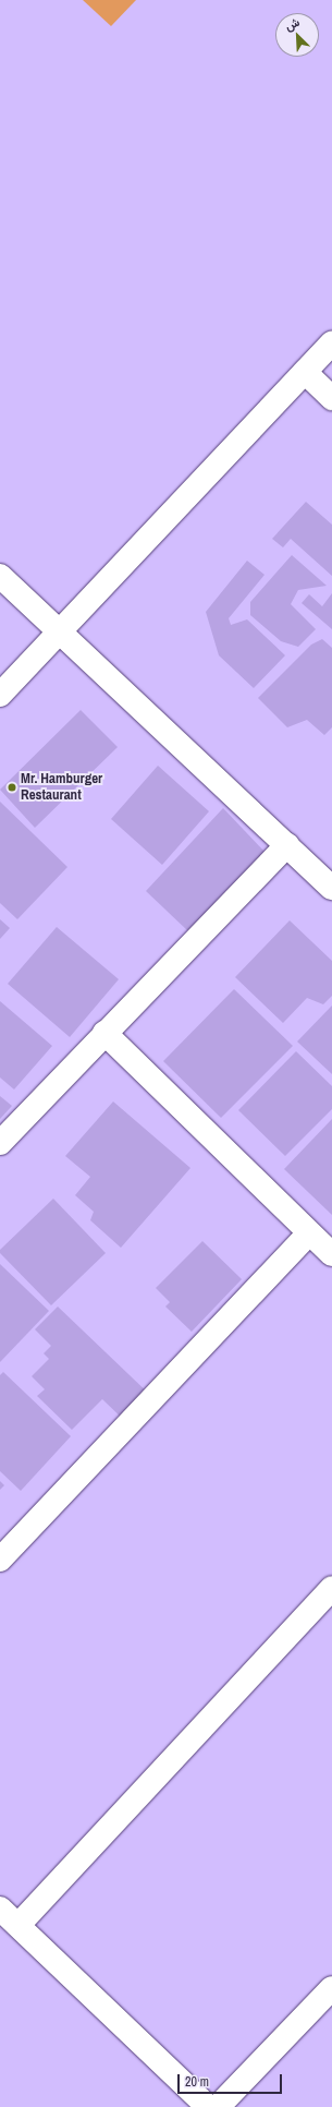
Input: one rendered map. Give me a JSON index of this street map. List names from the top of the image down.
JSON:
{
  "places": ["Mr. Hamburger Restaurant"],
  "scale_bar": "20 m",
  "north": "top left"
}
